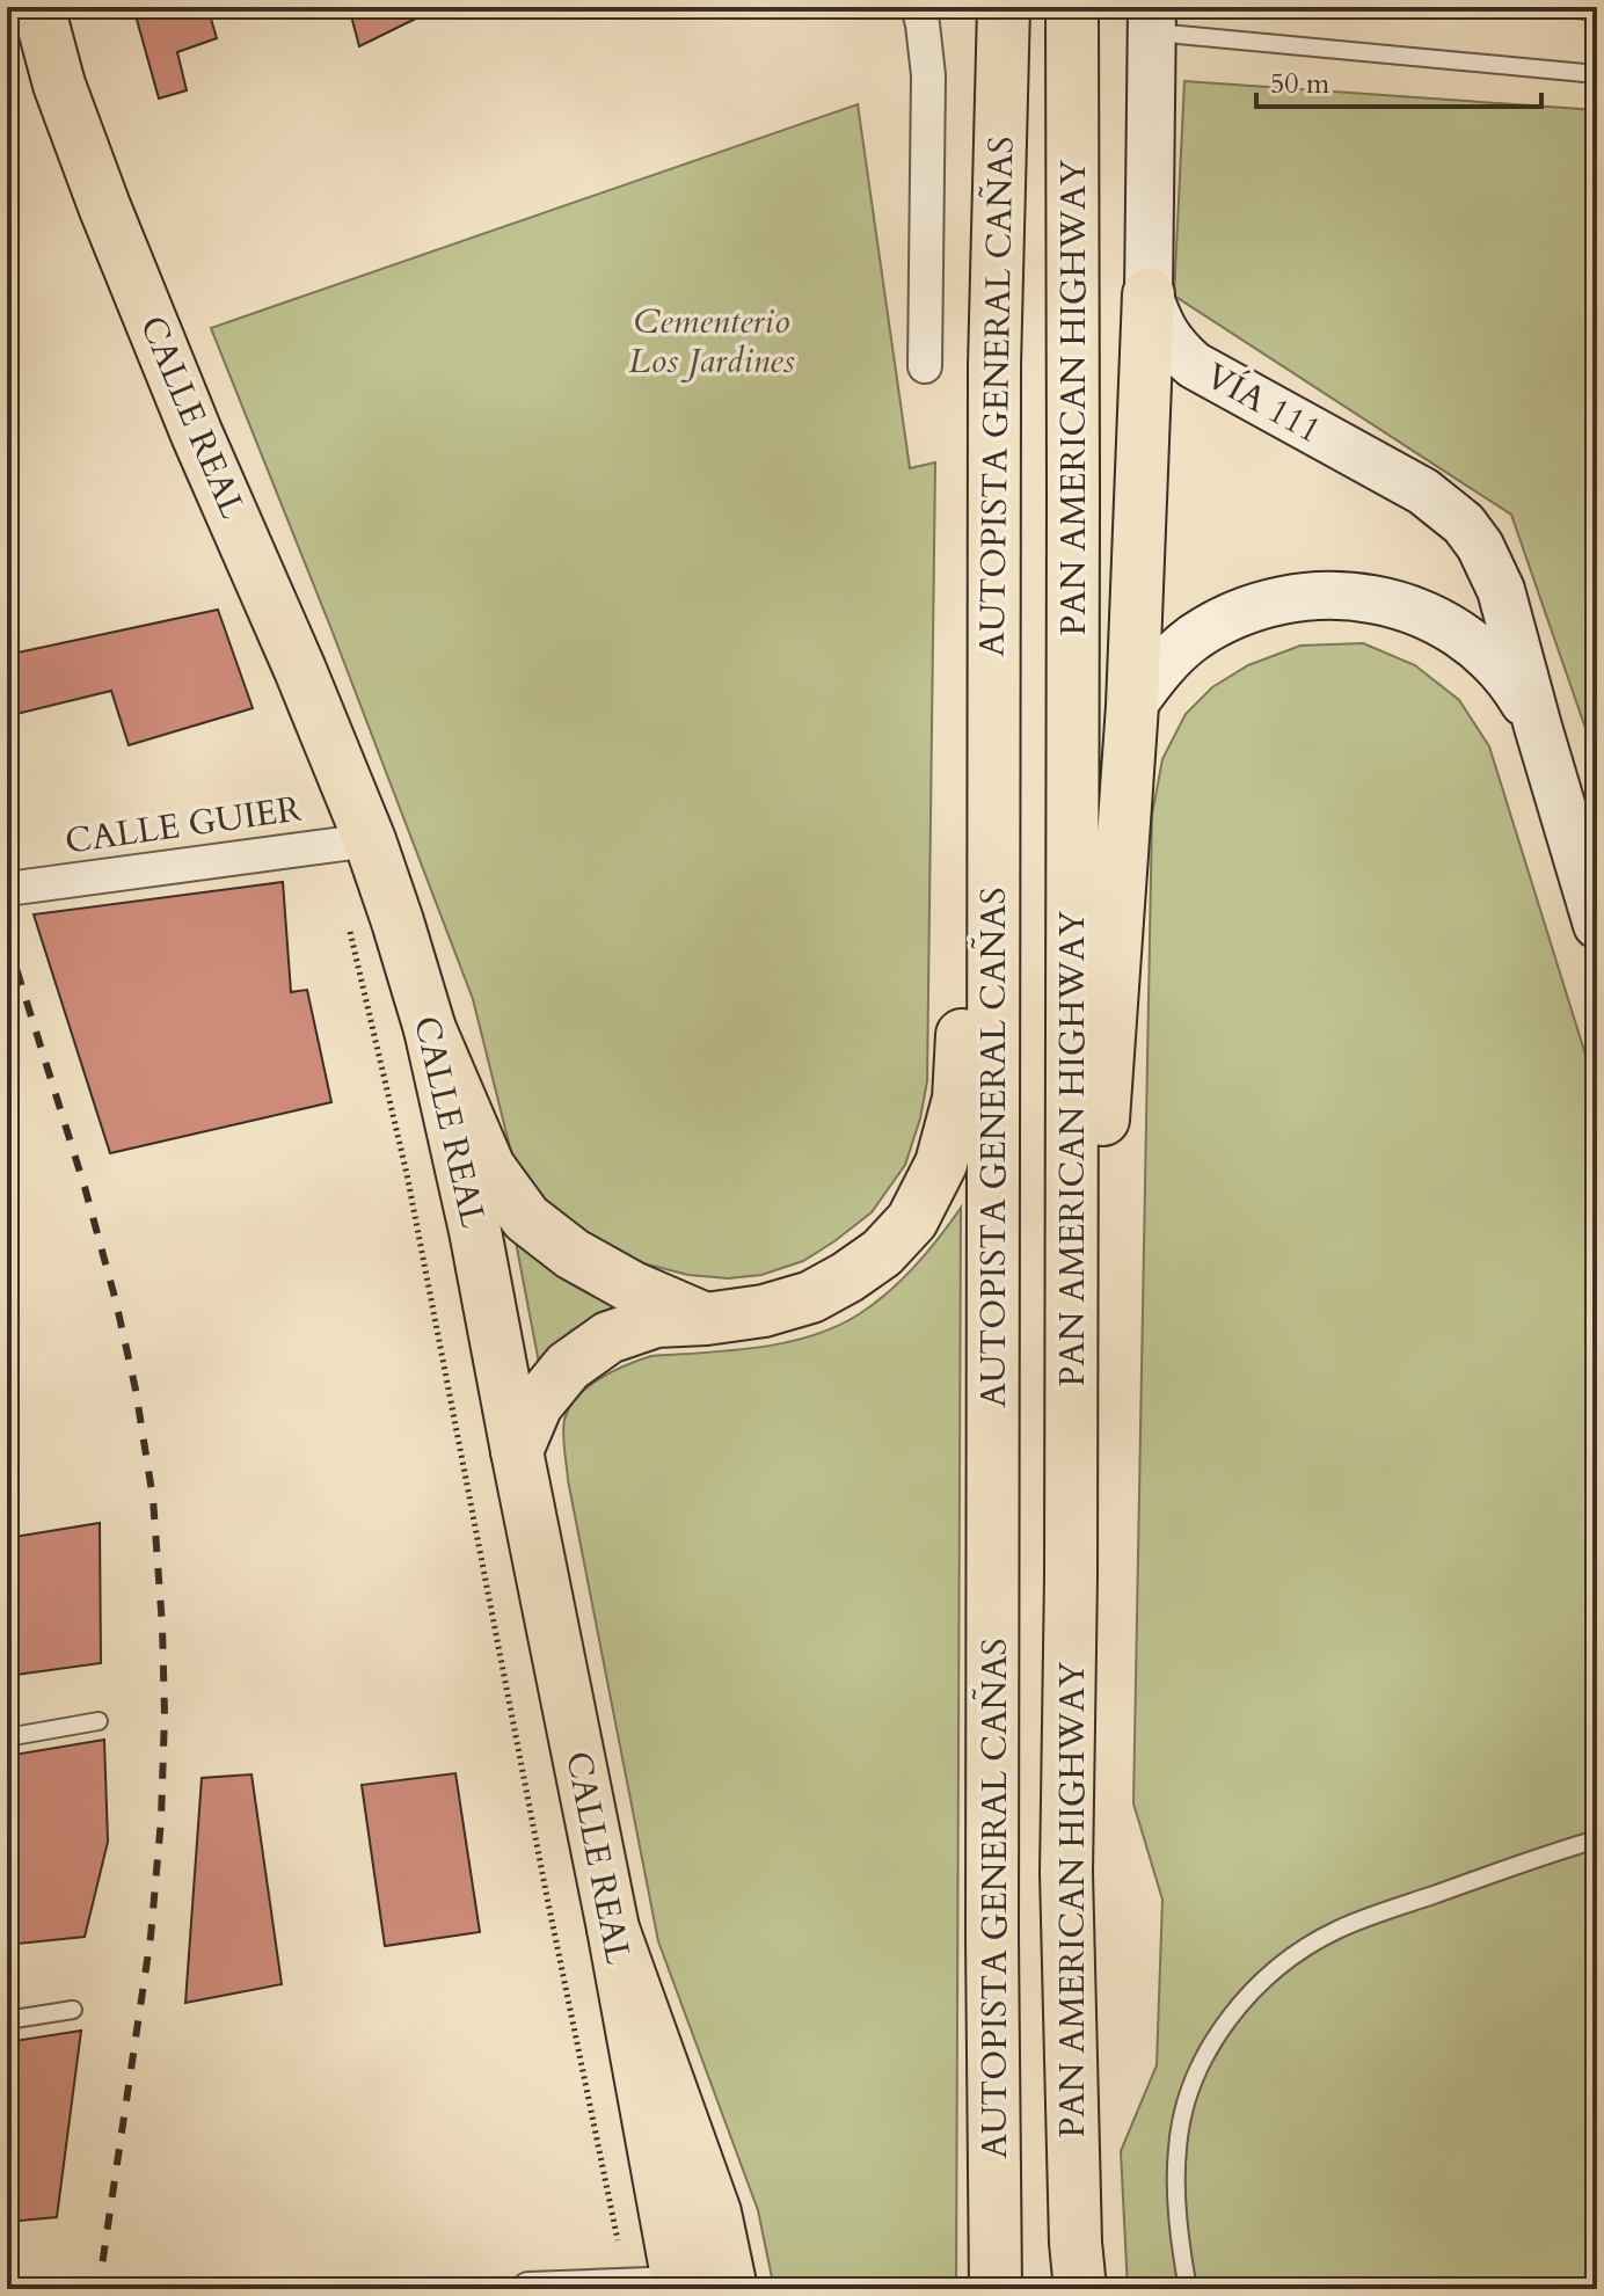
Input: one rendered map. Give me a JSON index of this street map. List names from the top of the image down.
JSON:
{
  "streets": {
    "main road": [
      "AUTOPISTA GENERAL CAÑAS",
      "PAN AMERICAN HIGHWAY",
      "VÍA 111",
      "CALLE REAL"
    ],
    "street": ["CALLE GUIER"]
  },
  "crossings": [
    ["CALLE REAL", "CALLE GUIER"]
  ],
  "parks": ["Cementerio Los Jardines"],
  "scale_bar": "50 m"
}
